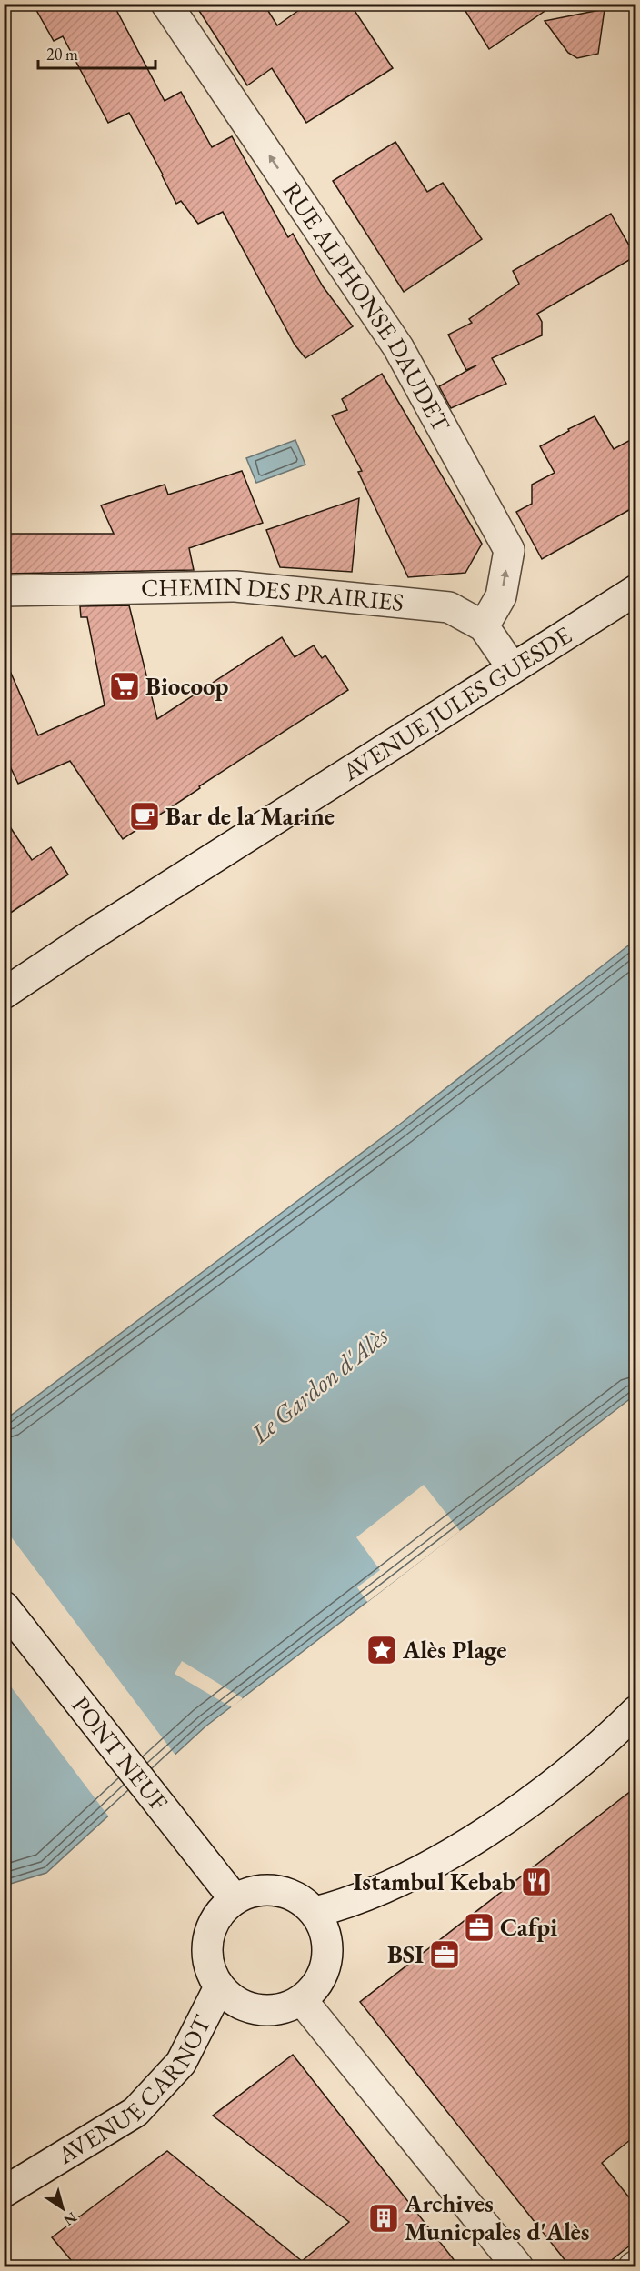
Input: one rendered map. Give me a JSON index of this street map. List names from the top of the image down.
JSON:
{
  "streets": {
    "main road": [
      "RUE ALPHONSE DAUDET",
      "CHEMIN DES PRAIRIES",
      "AVENUE JULES GUESDE",
      "PONT NEUF",
      "AVENUE CARNOT"
    ]
  },
  "crossings": [
    ["RUE ALPHONSE DAUDET", "CHEMIN DES PRAIRIES"],
    ["CHEMIN DES PRAIRIES", "AVENUE JULES GUESDE"],
    ["PONT NEUF", "AVENUE CARNOT"]
  ],
  "one_way": ["RUE ALPHONSE DAUDET"],
  "water": ["Le Gardon d'Alès"],
  "places": {
    "supermarket": ["Biocoop"],
    "cafe": ["Bar de la Marine"],
    "place": ["Alès Plage"],
    "restaurant": ["Istambul Kebab"],
    "office": ["Cafpi", "BSI"],
    "building": ["Archives Municpales d'Alès"]
  },
  "scale_bar": "20 m",
  "north": "bottom right"
}
